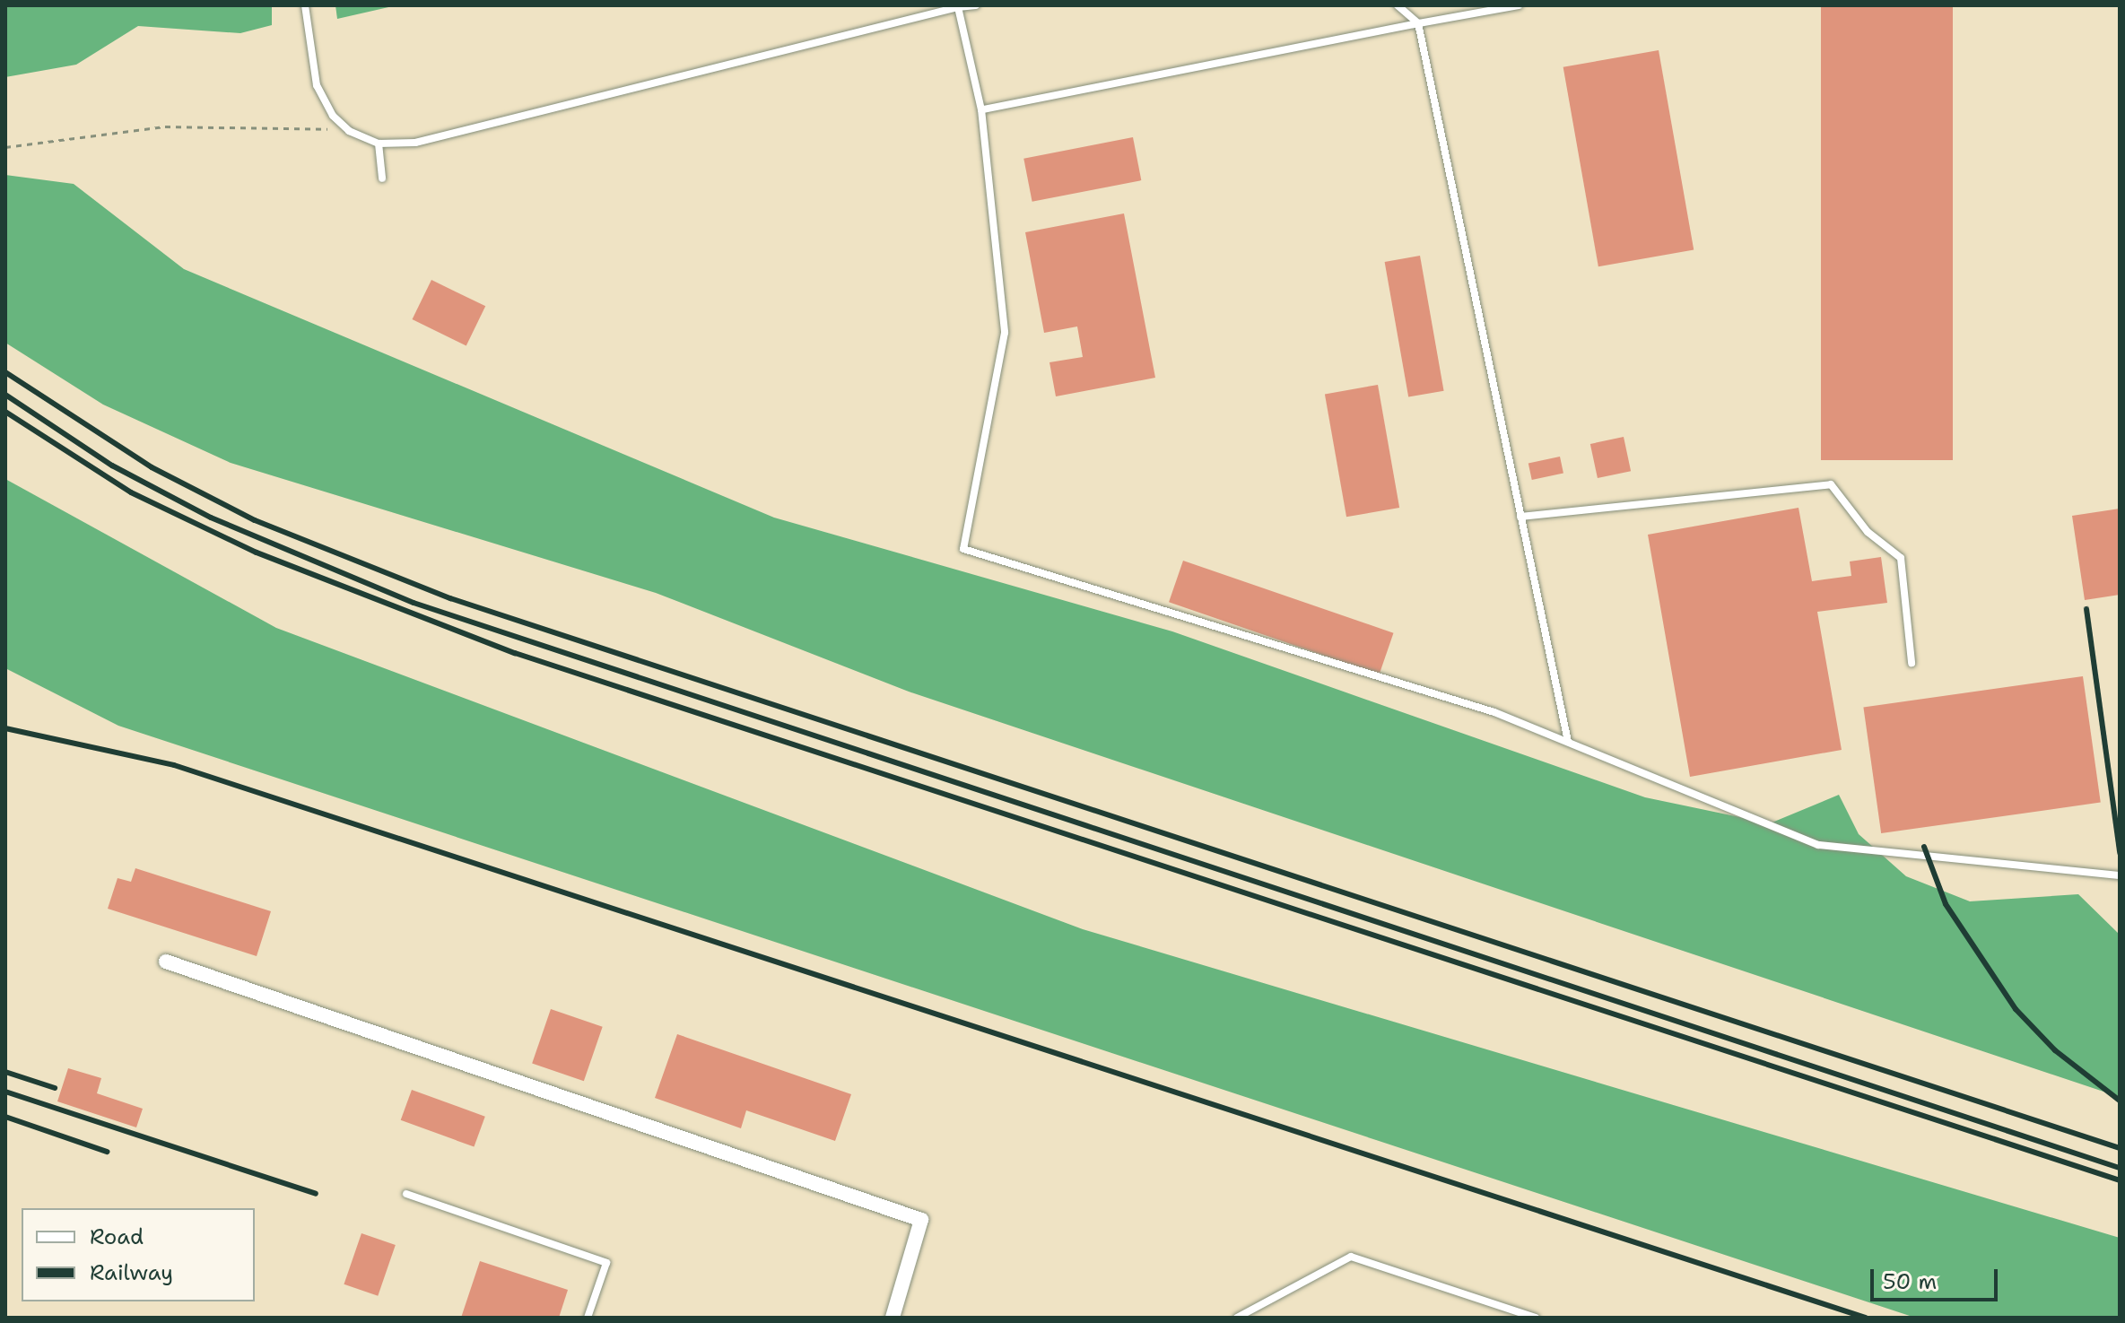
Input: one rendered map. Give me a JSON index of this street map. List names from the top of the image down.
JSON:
{
  "legend": ["Road", "Railway"],
  "scale_bar": "50 m"
}
